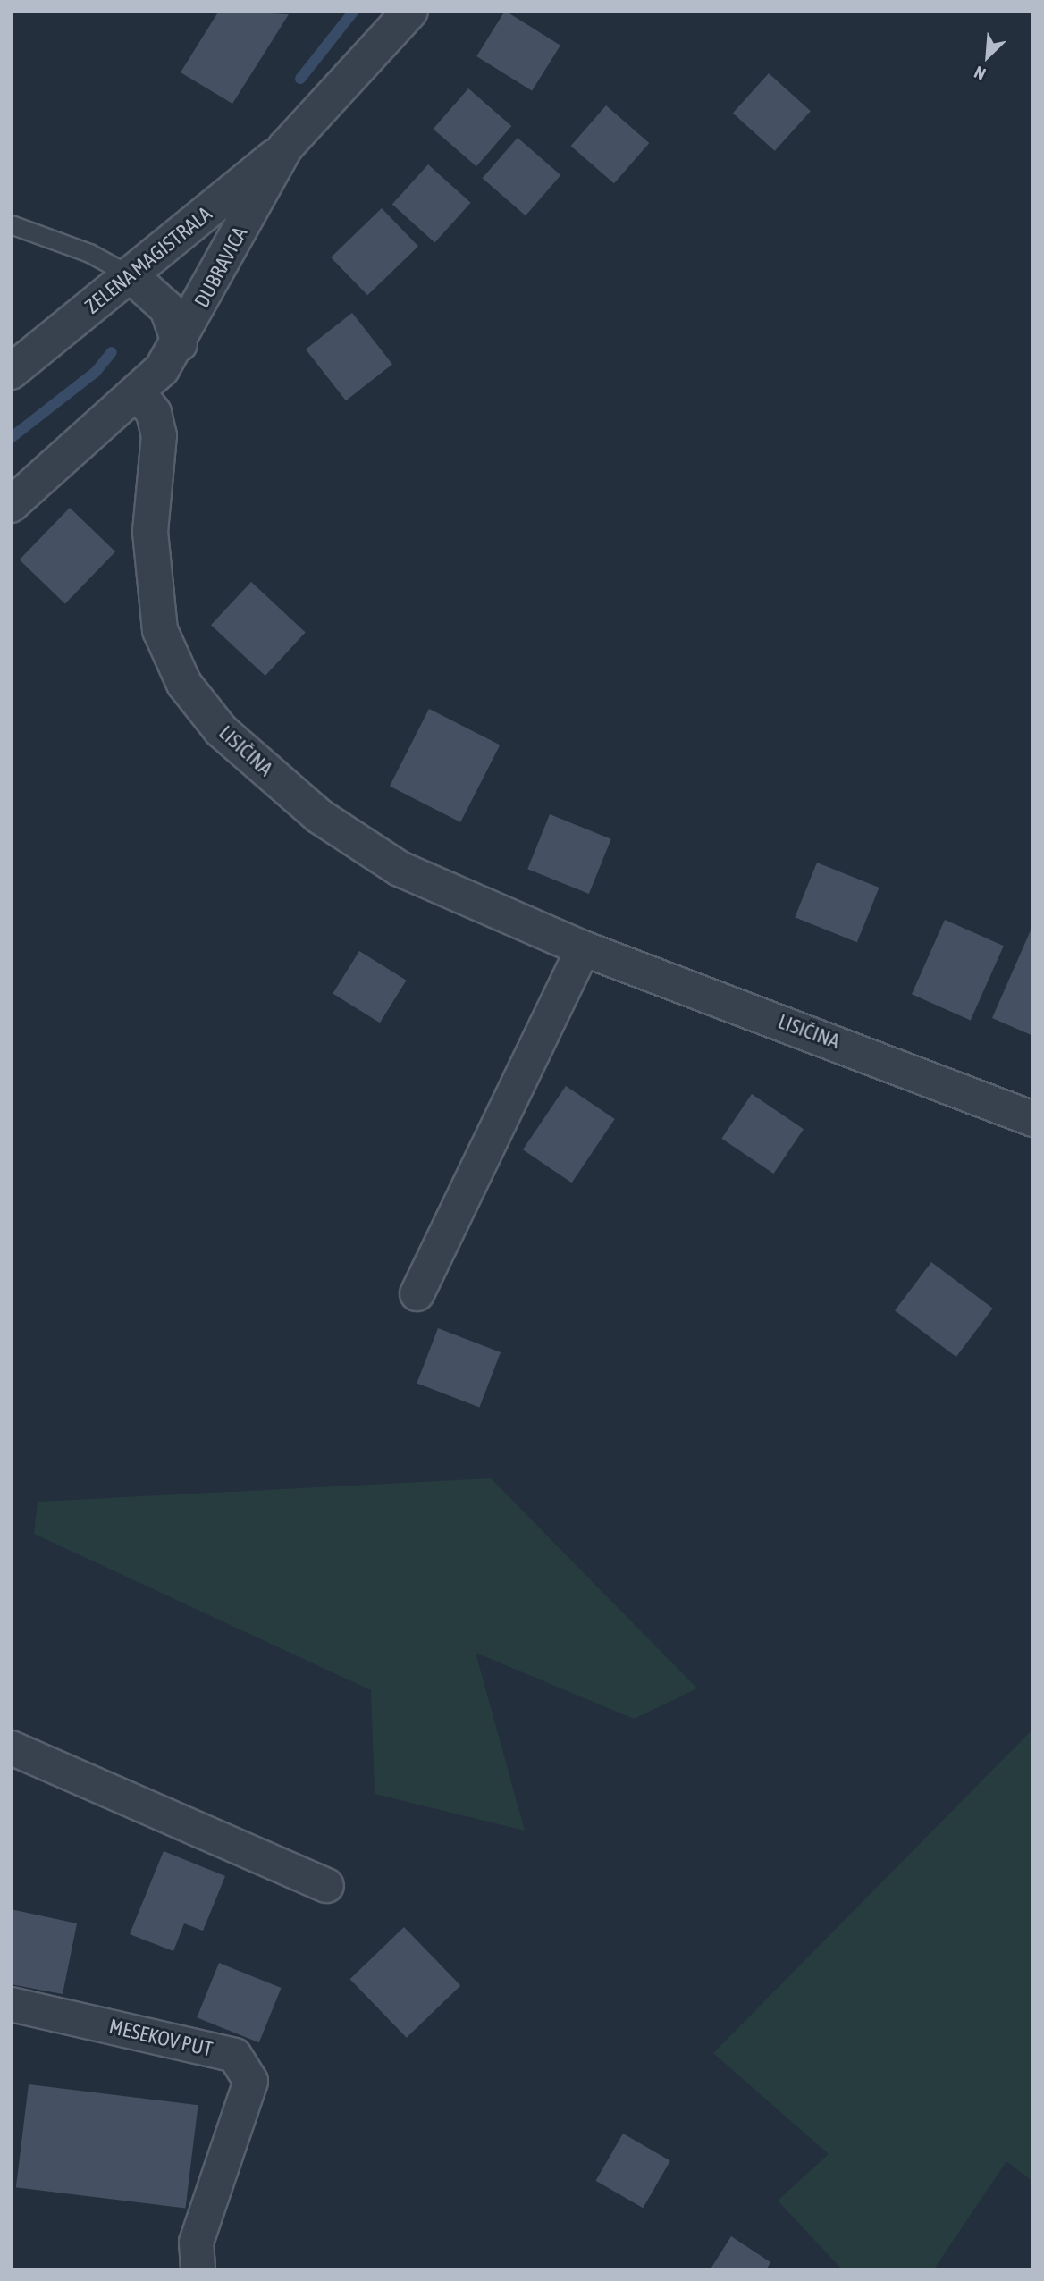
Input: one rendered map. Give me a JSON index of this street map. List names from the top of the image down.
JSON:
{
  "streets": {
    "street": [
      "ZELENA MAGISTRALA",
      "DUBRAVICA",
      "LISIČINA",
      "MESEKOV PUT"
    ]
  },
  "crossings": [
    ["ZELENA MAGISTRALA", "DUBRAVICA"],
    ["DUBRAVICA", "LISIČINA"]
  ],
  "north": "bottom left"
}
